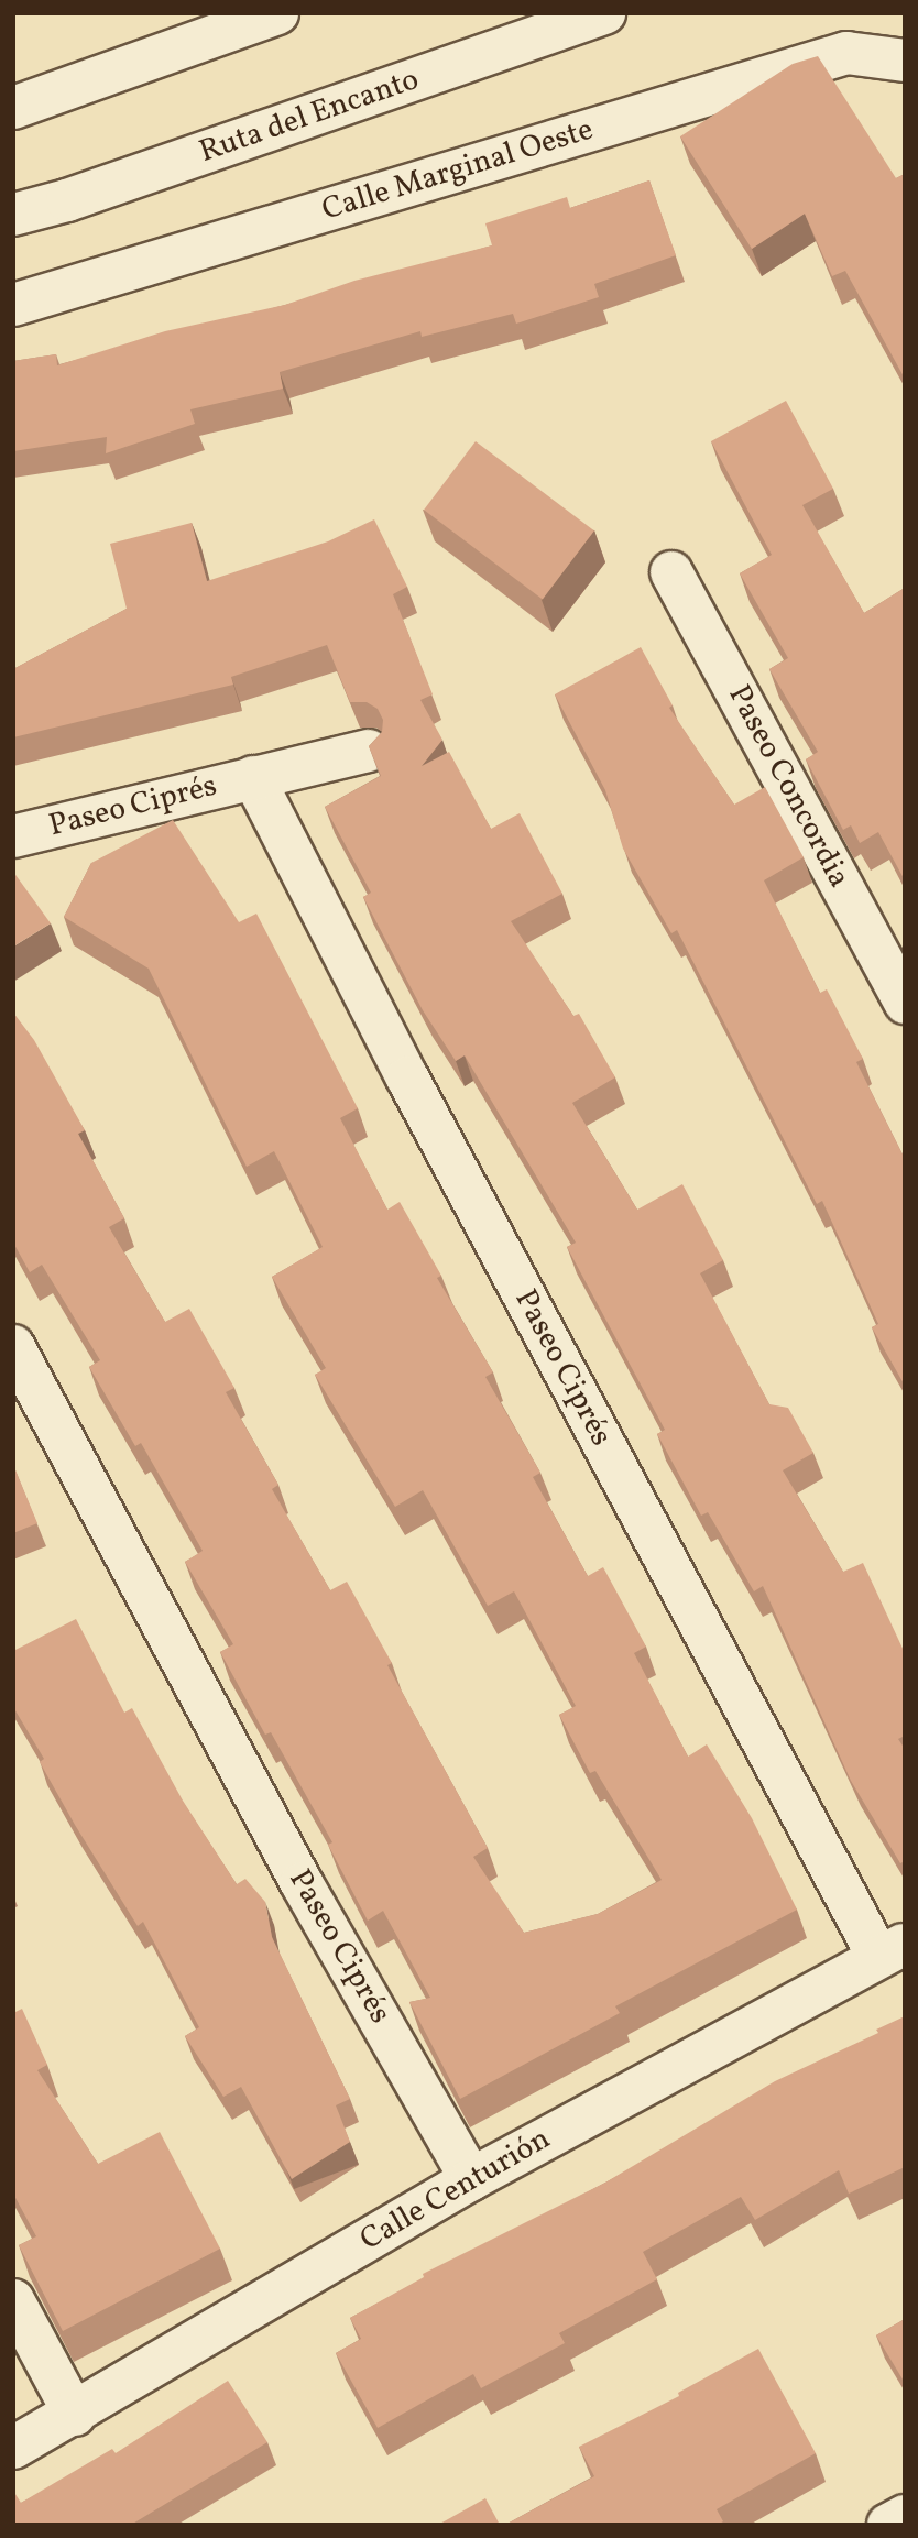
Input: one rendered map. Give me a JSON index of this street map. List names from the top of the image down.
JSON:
{
  "streets": {
    "street": [
      "Ruta del Encanto",
      "Calle Marginal Oeste",
      "Paseo Concordia",
      "Paseo Ciprés",
      "Calle Centurión"
    ]
  },
  "crossings": [
    ["Paseo Ciprés", "Calle Centurión"]
  ]
}
